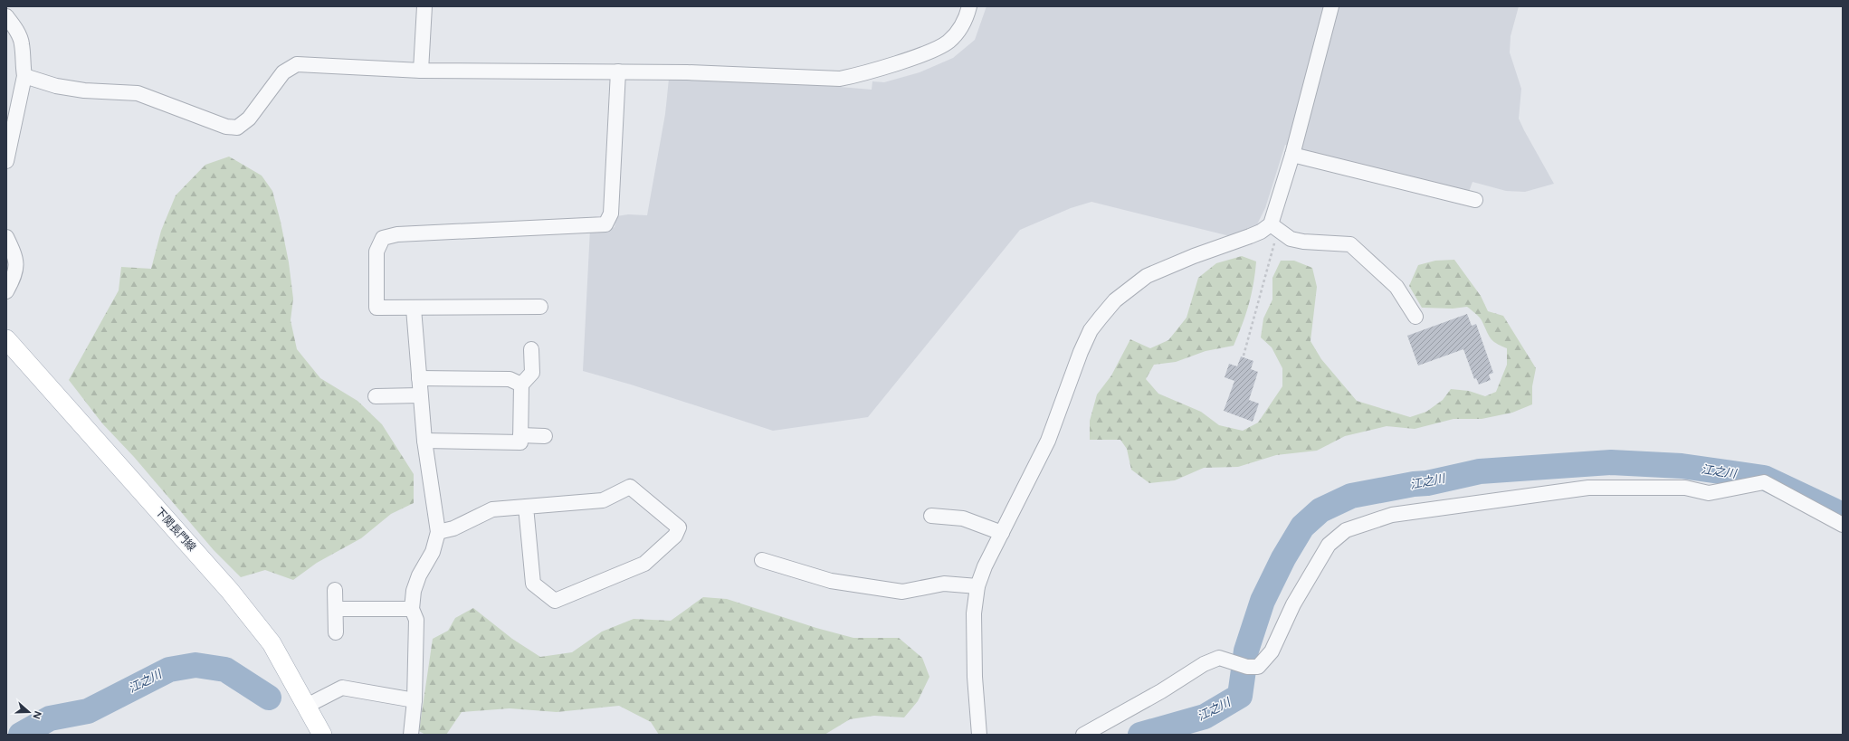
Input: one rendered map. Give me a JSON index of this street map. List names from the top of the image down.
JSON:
{
  "streets": {
    "main road": ["下関長門線"]
  },
  "water": ["江之川"],
  "north": "right"
}
